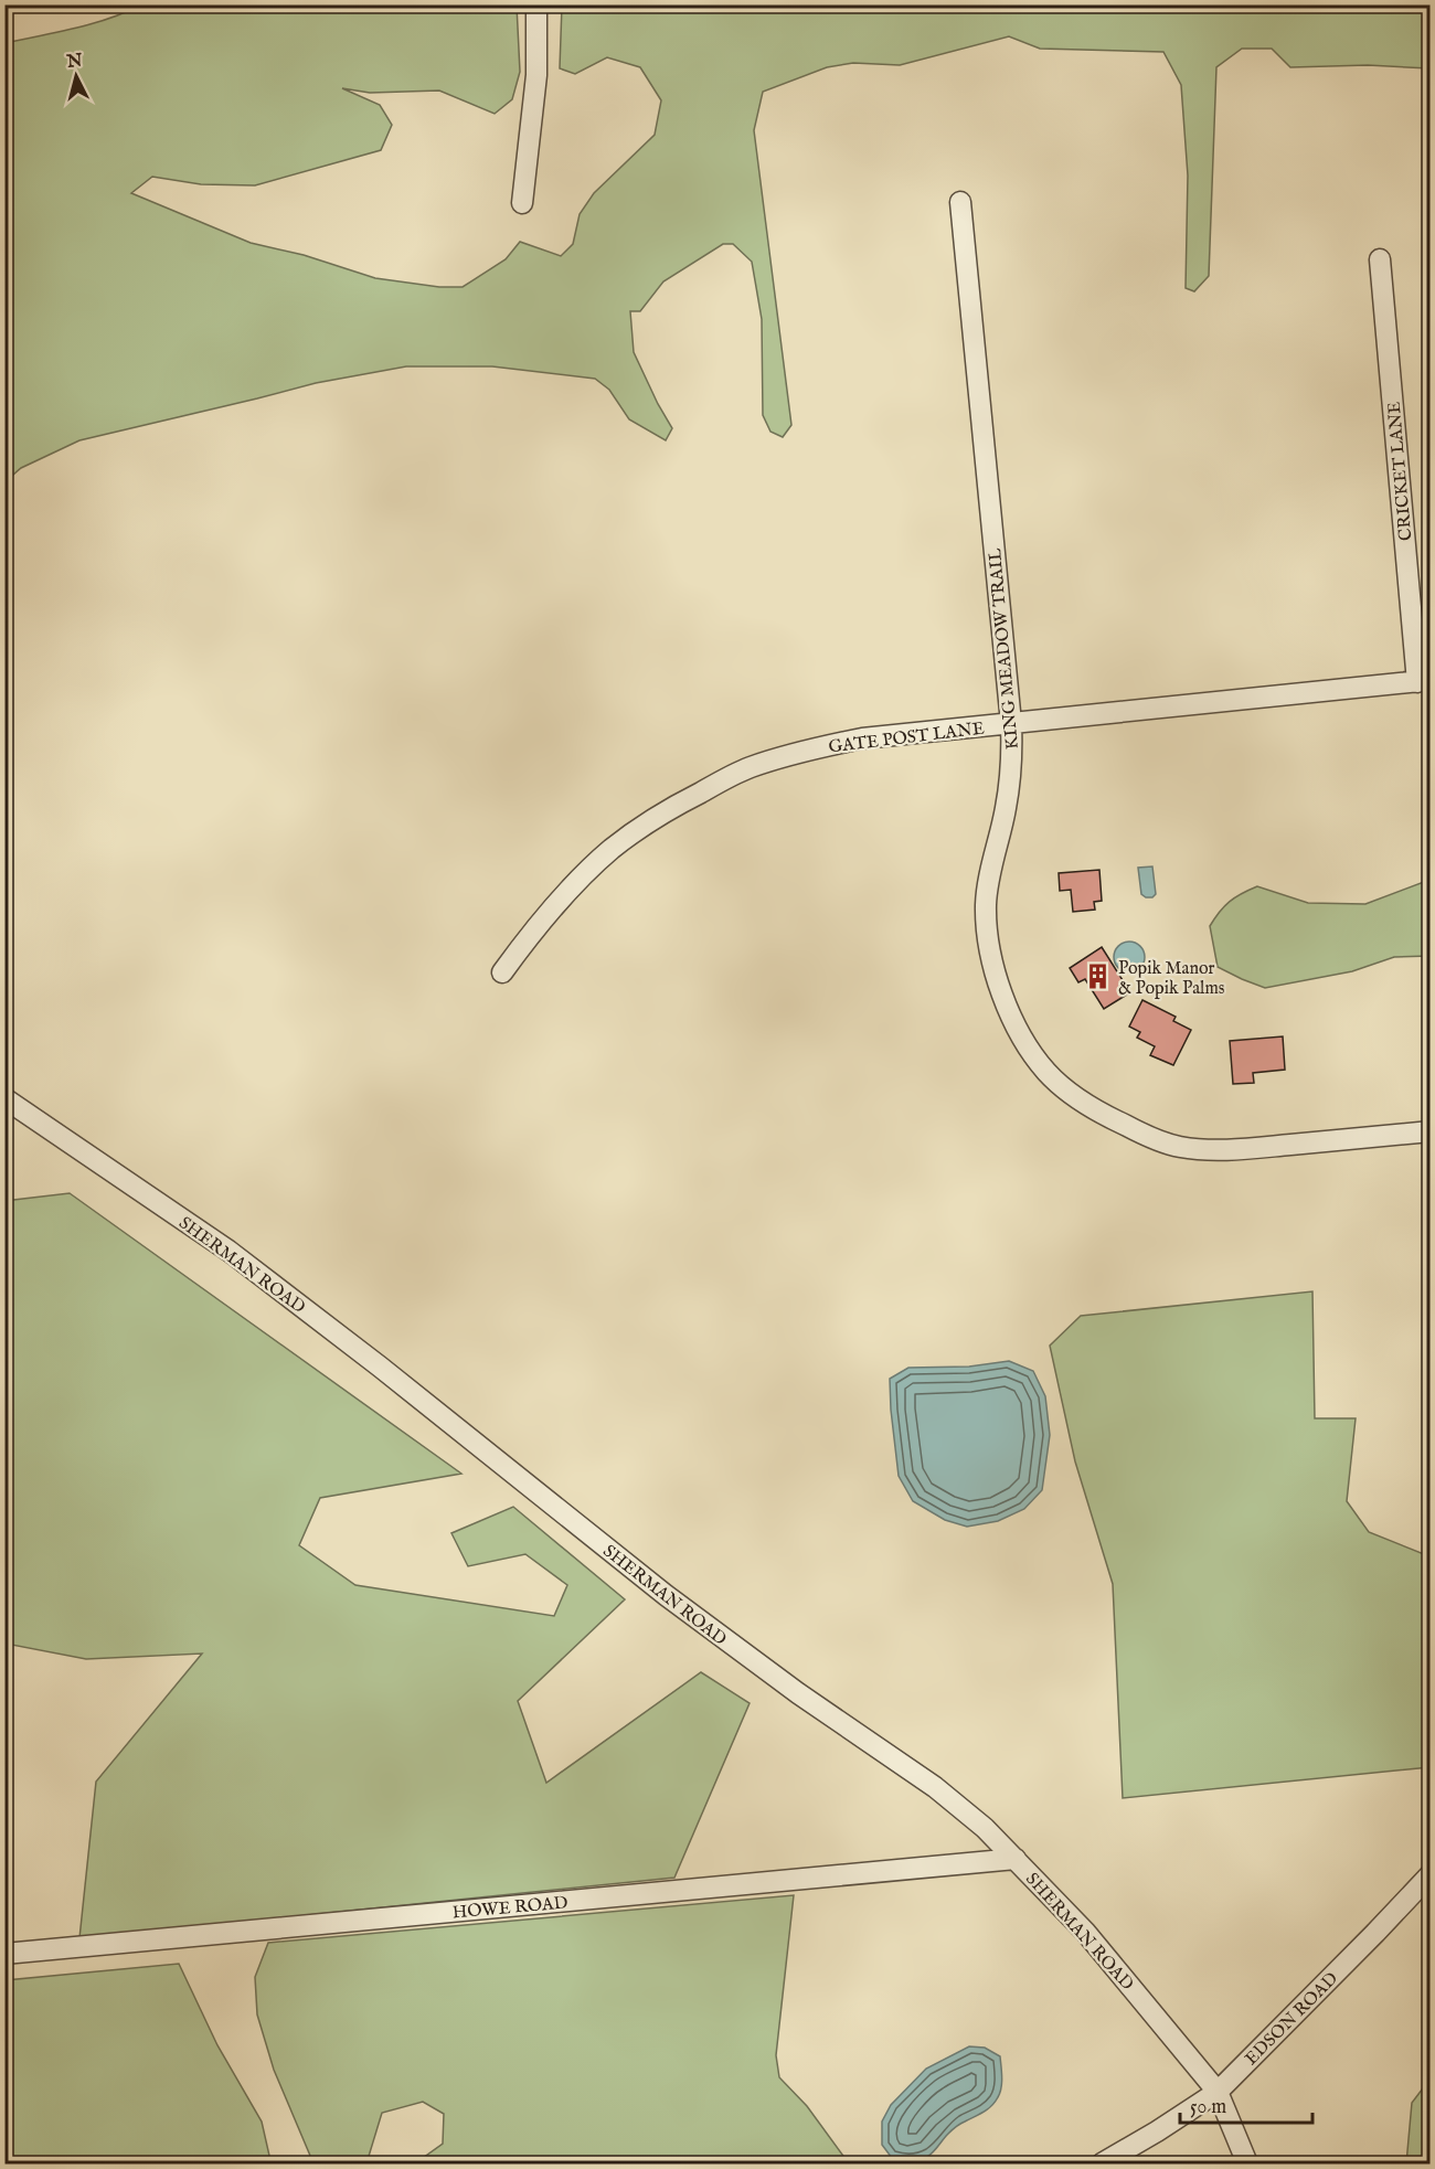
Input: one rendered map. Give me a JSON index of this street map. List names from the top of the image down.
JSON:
{
  "streets": {
    "street": [
      "CRICKET LANE",
      "KING MEADOW TRAIL",
      "GATE POST LANE",
      "SHERMAN ROAD",
      "HOWE ROAD",
      "EDSON ROAD"
    ]
  },
  "crossings": [
    ["CRICKET LANE", "GATE POST LANE"],
    ["KING MEADOW TRAIL", "GATE POST LANE"],
    ["SHERMAN ROAD", "HOWE ROAD"],
    ["SHERMAN ROAD", "EDSON ROAD"]
  ],
  "places": {
    "building": ["Popik Manor & Popik Palms"]
  },
  "scale_bar": "50 m",
  "north": "top"
}
